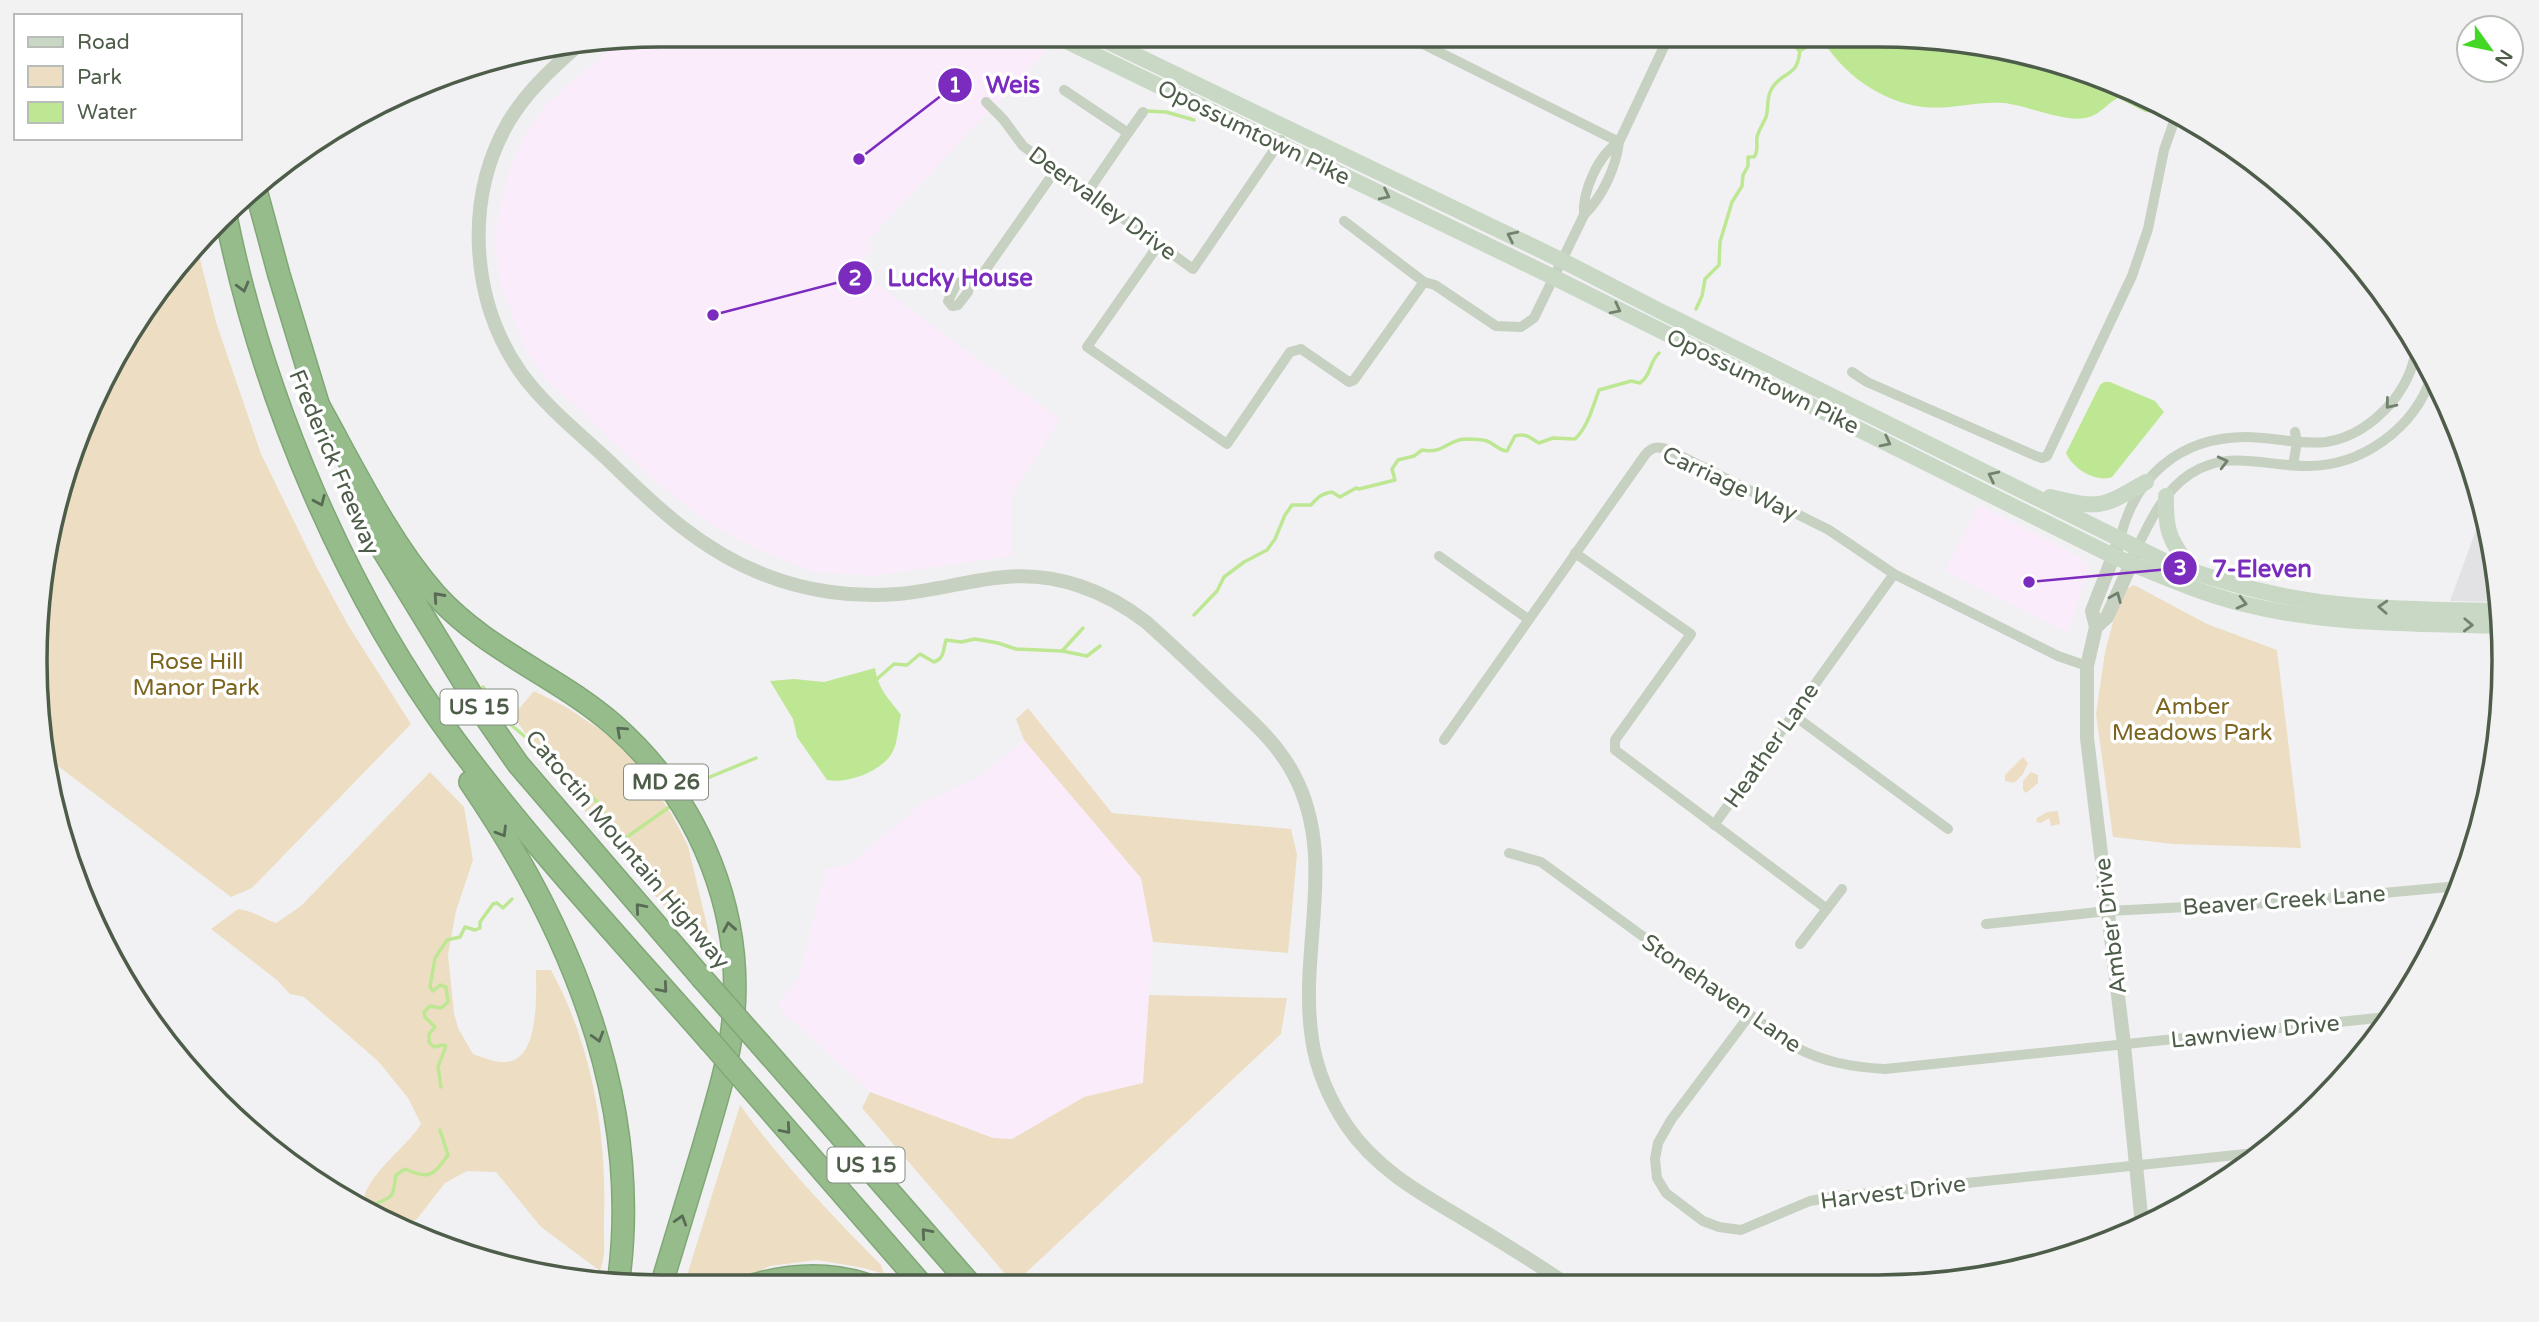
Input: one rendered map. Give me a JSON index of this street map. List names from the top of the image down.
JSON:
{
  "streets": {
    "highway": [
      "Frederick Freeway",
      "US 15",
      "MD 26",
      "Catoctin Mountain Highway"
    ],
    "main road": ["Opossumtown Pike"],
    "street": [
      "Deervalley Drive",
      "Carriage Way",
      "Heather Lane",
      "Beaver Creek Lane",
      "Amber Drive",
      "Stonehaven Lane",
      "Lawnview Drive",
      "Harvest Drive"
    ]
  },
  "crossings": [
    ["Opossumtown Pike", "Deervalley Drive"],
    ["Opossumtown Pike", "Amber Drive"],
    ["Frederick Freeway", "US 15"],
    ["Frederick Freeway", "MD 26"],
    ["Frederick Freeway", "Catoctin Mountain Highway"],
    ["Carriage Way", "Heather Lane"],
    ["Carriage Way", "Amber Drive"],
    ["MD 26", "Catoctin Mountain Highway"],
    ["Beaver Creek Lane", "Amber Drive"],
    ["Amber Drive", "Stonehaven Lane"],
    ["Amber Drive", "Lawnview Drive"],
    ["Amber Drive", "Harvest Drive"],
    ["Stonehaven Lane", "Lawnview Drive"],
    ["Stonehaven Lane", "Harvest Drive"]
  ],
  "parks": ["Rose Hill Manor Park", "Amber Meadows Park"],
  "places": ["Weis", "Lucky House", "7-Eleven"],
  "legend": ["Road", "Park", "Water"],
  "north": "bottom right"
}
